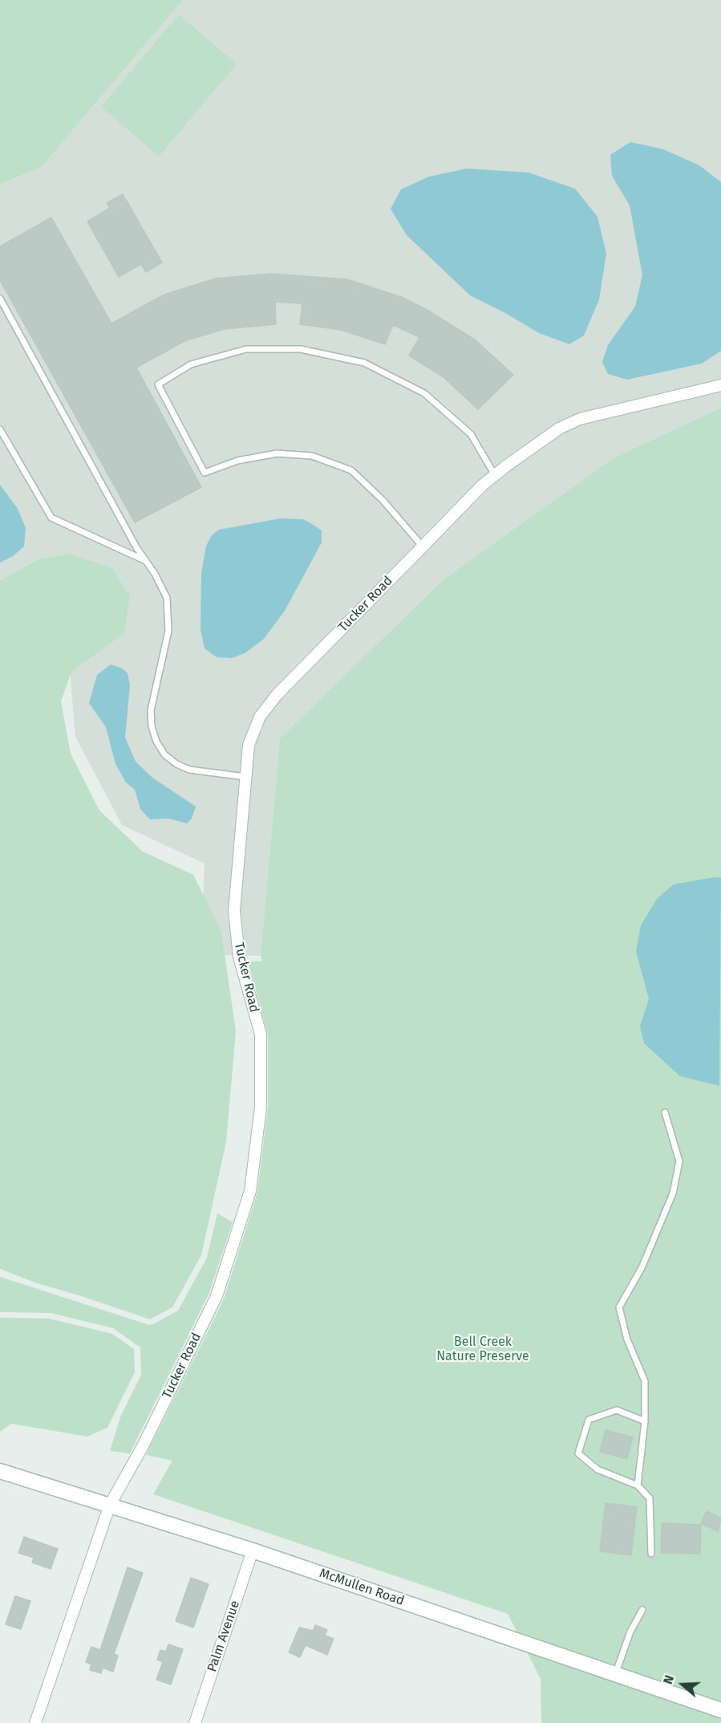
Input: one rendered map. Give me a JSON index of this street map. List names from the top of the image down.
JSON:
{
  "streets": {
    "street": ["Tucker Road", "McMullen Road", "Palm Avenue"]
  },
  "crossings": [
    ["Tucker Road", "McMullen Road"],
    ["McMullen Road", "Palm Avenue"]
  ],
  "parks": ["Bell Creek Nature Preserve"],
  "north": "left"
}
